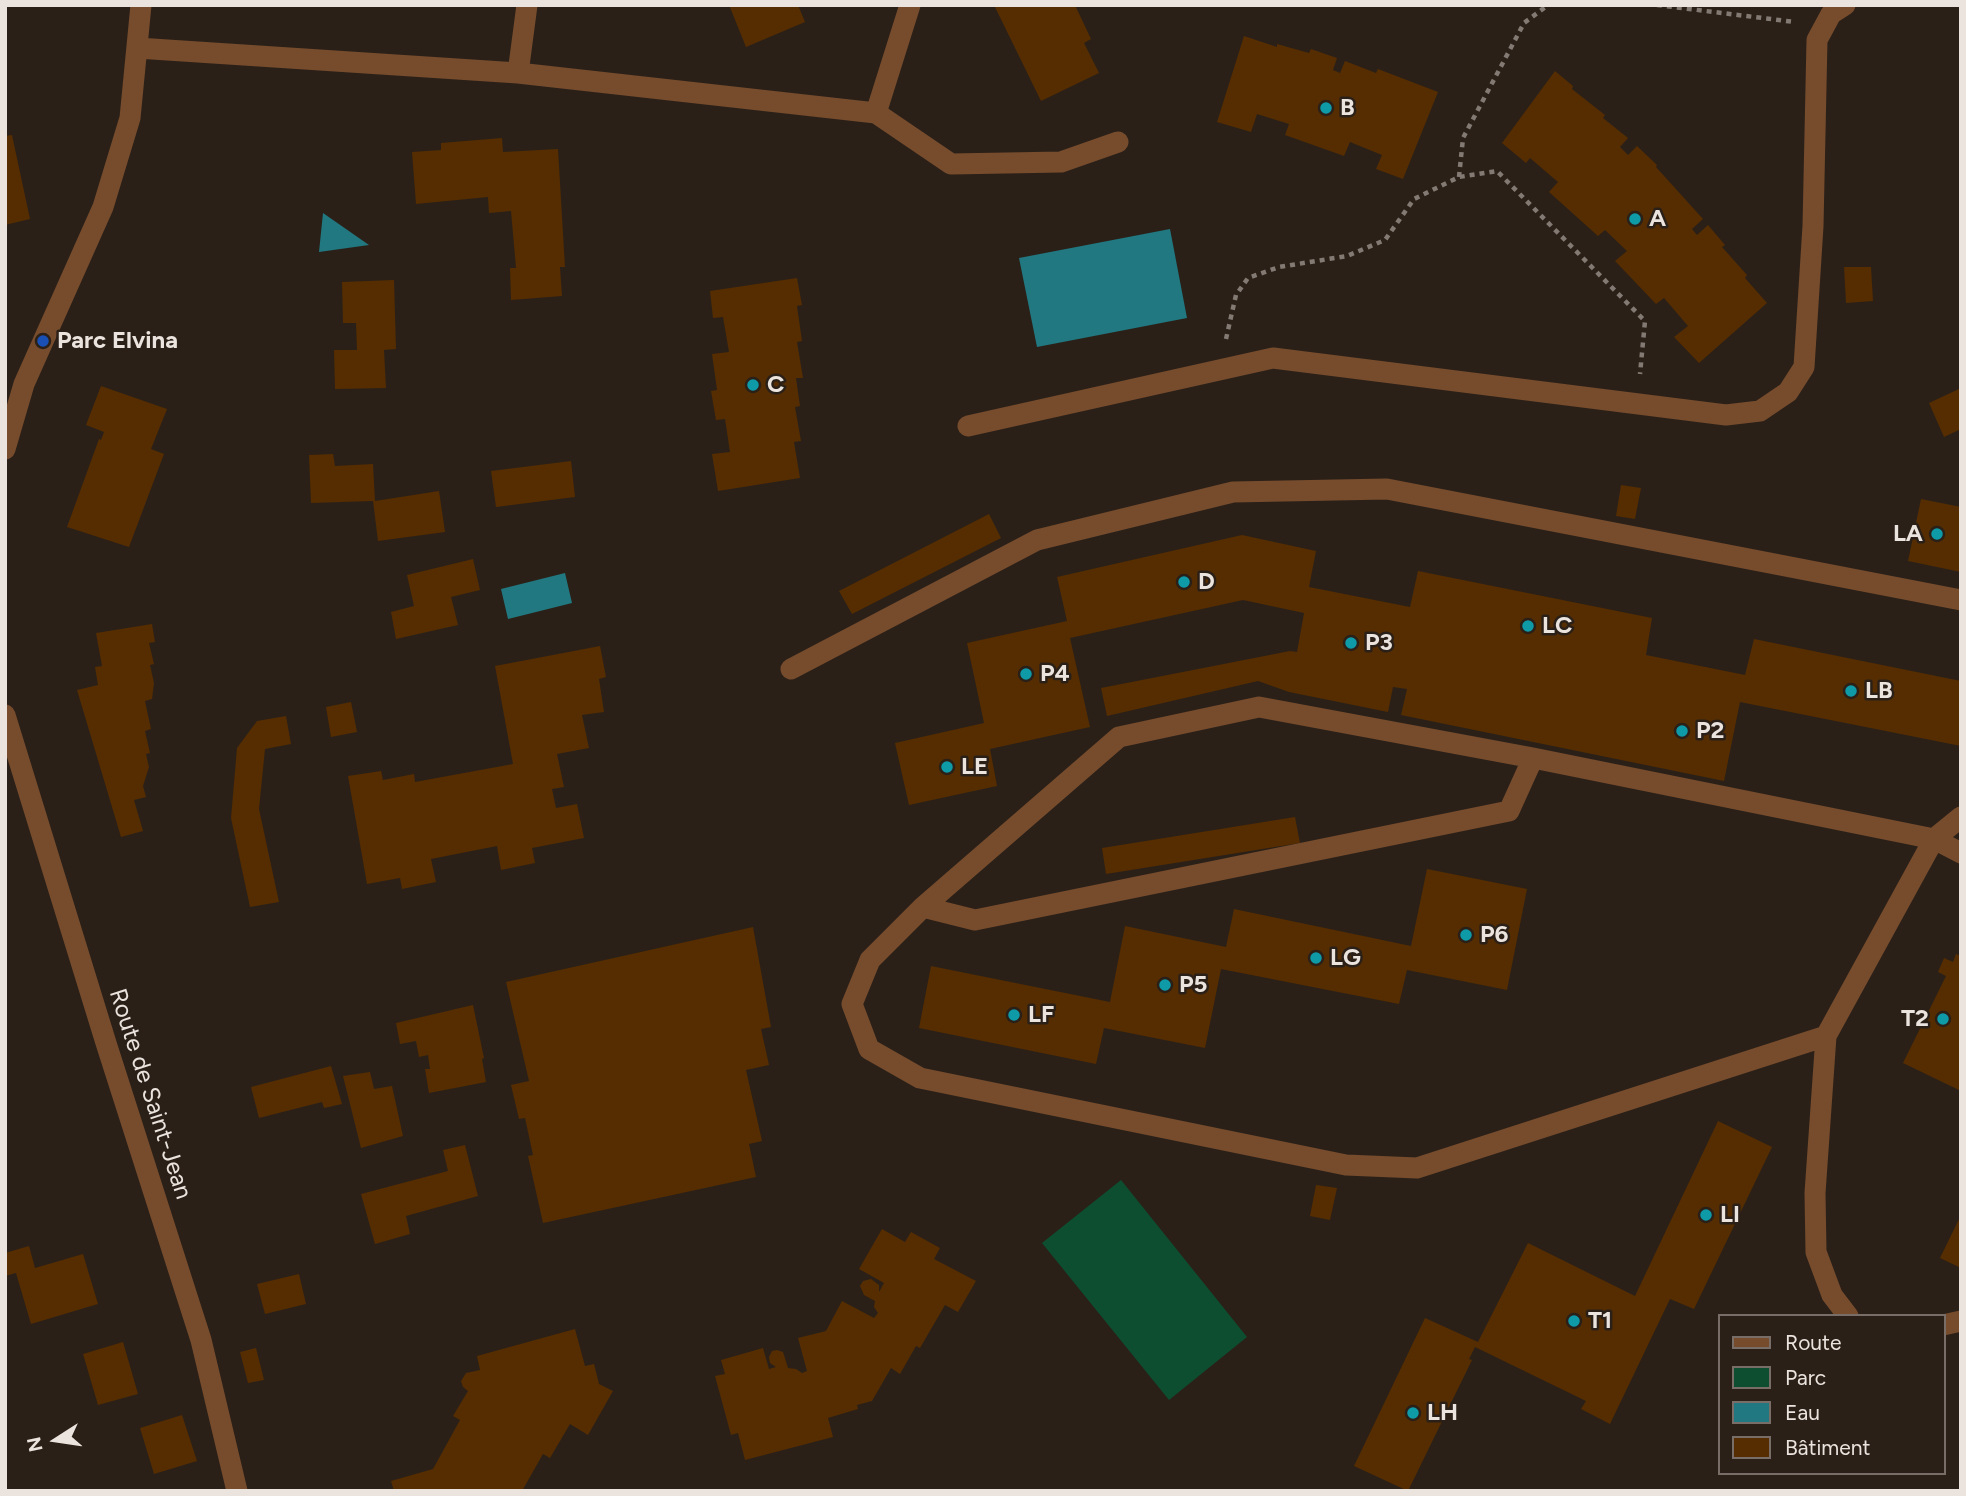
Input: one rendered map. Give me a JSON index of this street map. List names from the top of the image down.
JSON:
{
  "streets": {
    "street": ["Route de Saint-Jean"]
  },
  "places": [
    "B",
    "A",
    "Parc Elvina",
    "C",
    "LA",
    "D",
    "LC",
    "P3",
    "P4",
    "LB",
    "P2",
    "LE",
    "P6",
    "LG",
    "P5",
    "LF",
    "T2",
    "LI",
    "T1",
    "LH"
  ],
  "legend": [
    "Route",
    "Parc",
    "Eau",
    "Bâtiment"
  ],
  "north": "left"
}
